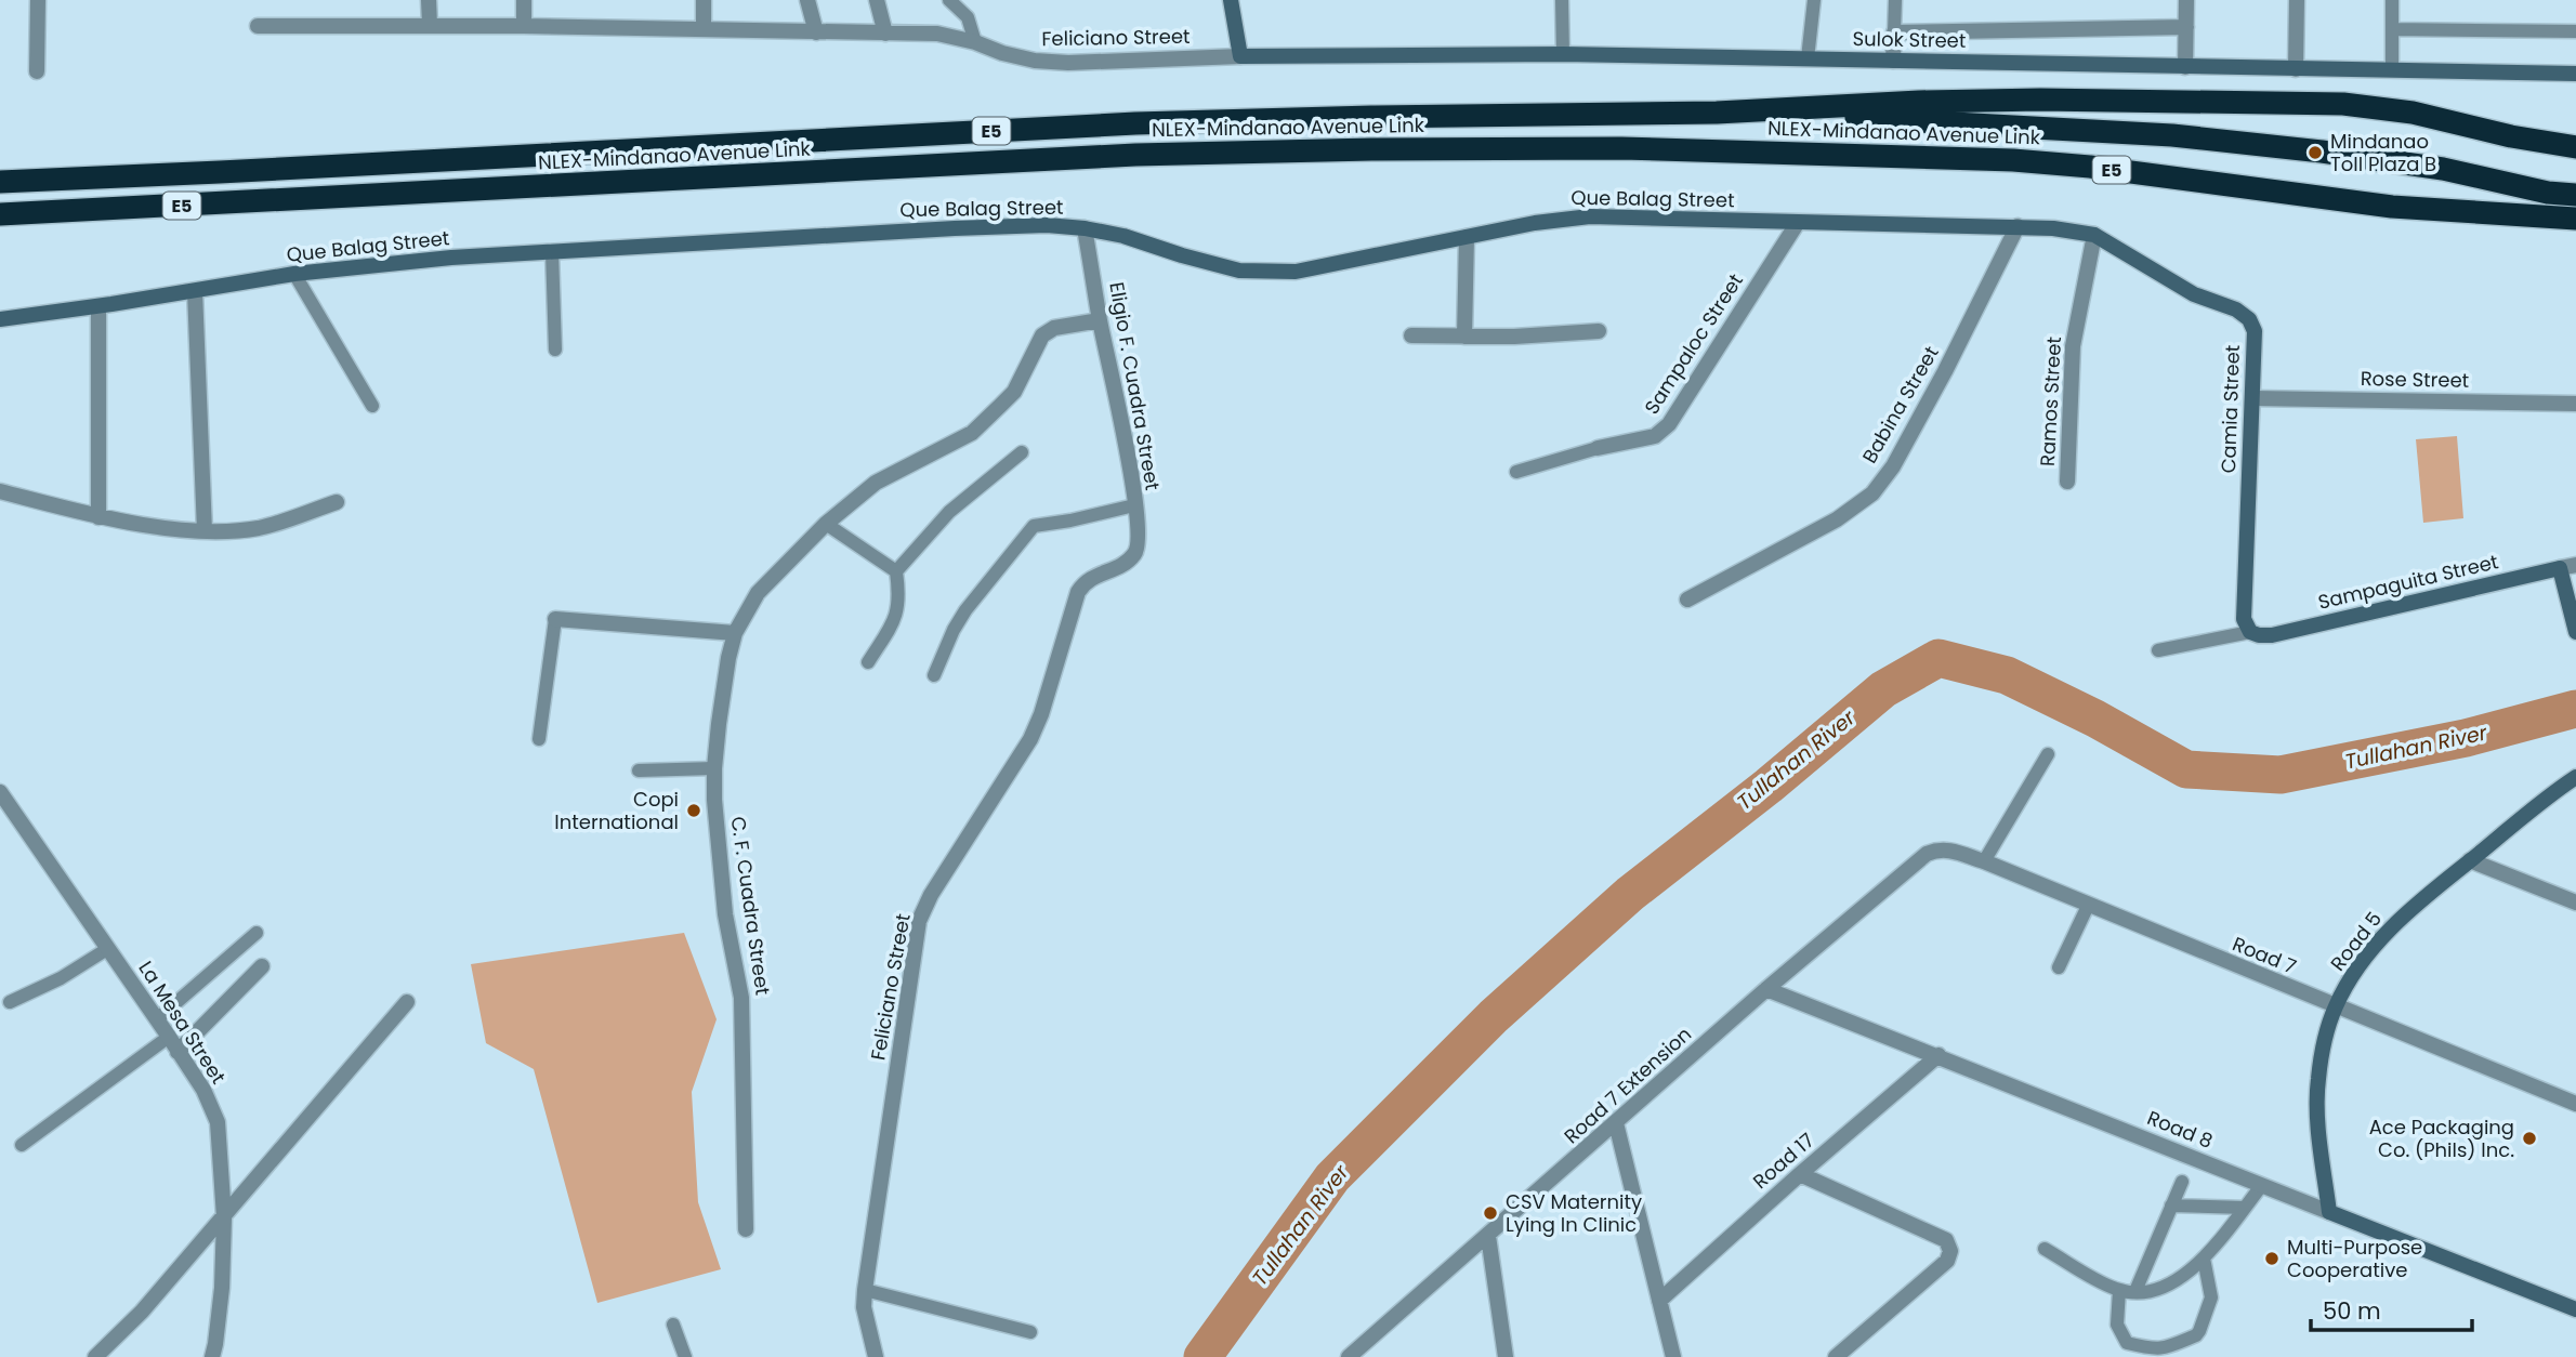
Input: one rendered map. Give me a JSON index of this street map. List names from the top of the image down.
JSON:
{
  "streets": {
    "highway": ["NLEX-Mindanao Avenue Link", "E5"],
    "street": [
      "Feliciano Street",
      "Sulok Street",
      "Que Balag Street",
      "Sampaloc Street",
      "Rose Street",
      "Eligio F. Cuadra Street",
      "Ramos Street",
      "Babina Street",
      "Camia Street",
      "Sampaguita Street",
      "C. F. Cuadra Street",
      "Road 5",
      "Road 7",
      "La Mesa Street",
      "Road 7 Extension",
      "Road 8",
      "Road 17"
    ]
  },
  "crossings": [
    ["Feliciano Street", "Sulok Street"],
    ["Feliciano Street", "Eligio F. Cuadra Street"],
    ["Que Balag Street", "Sampaloc Street"],
    ["Que Balag Street", "Eligio F. Cuadra Street"],
    ["Que Balag Street", "Ramos Street"],
    ["Que Balag Street", "Babina Street"],
    ["Que Balag Street", "Camia Street"],
    ["Rose Street", "Camia Street"],
    ["Eligio F. Cuadra Street", "C. F. Cuadra Street"],
    ["Ramos Street", "Camia Street"],
    ["Camia Street", "Sampaguita Street"],
    ["Road 5", "Road 7"],
    ["Road 5", "Road 8"],
    ["Road 7", "Road 7 Extension"],
    ["Road 7 Extension", "Road 8"],
    ["Road 8", "Road 17"]
  ],
  "water": ["Tullahan River"],
  "places": [
    "Mindanao Toll Plaza B",
    "Copi International",
    "Ace Packaging Co. (Phils) Inc.",
    "CSV Maternity Lying In Clinic",
    "Multi-Purpose Cooperative"
  ],
  "scale_bar": "50 m"
}
